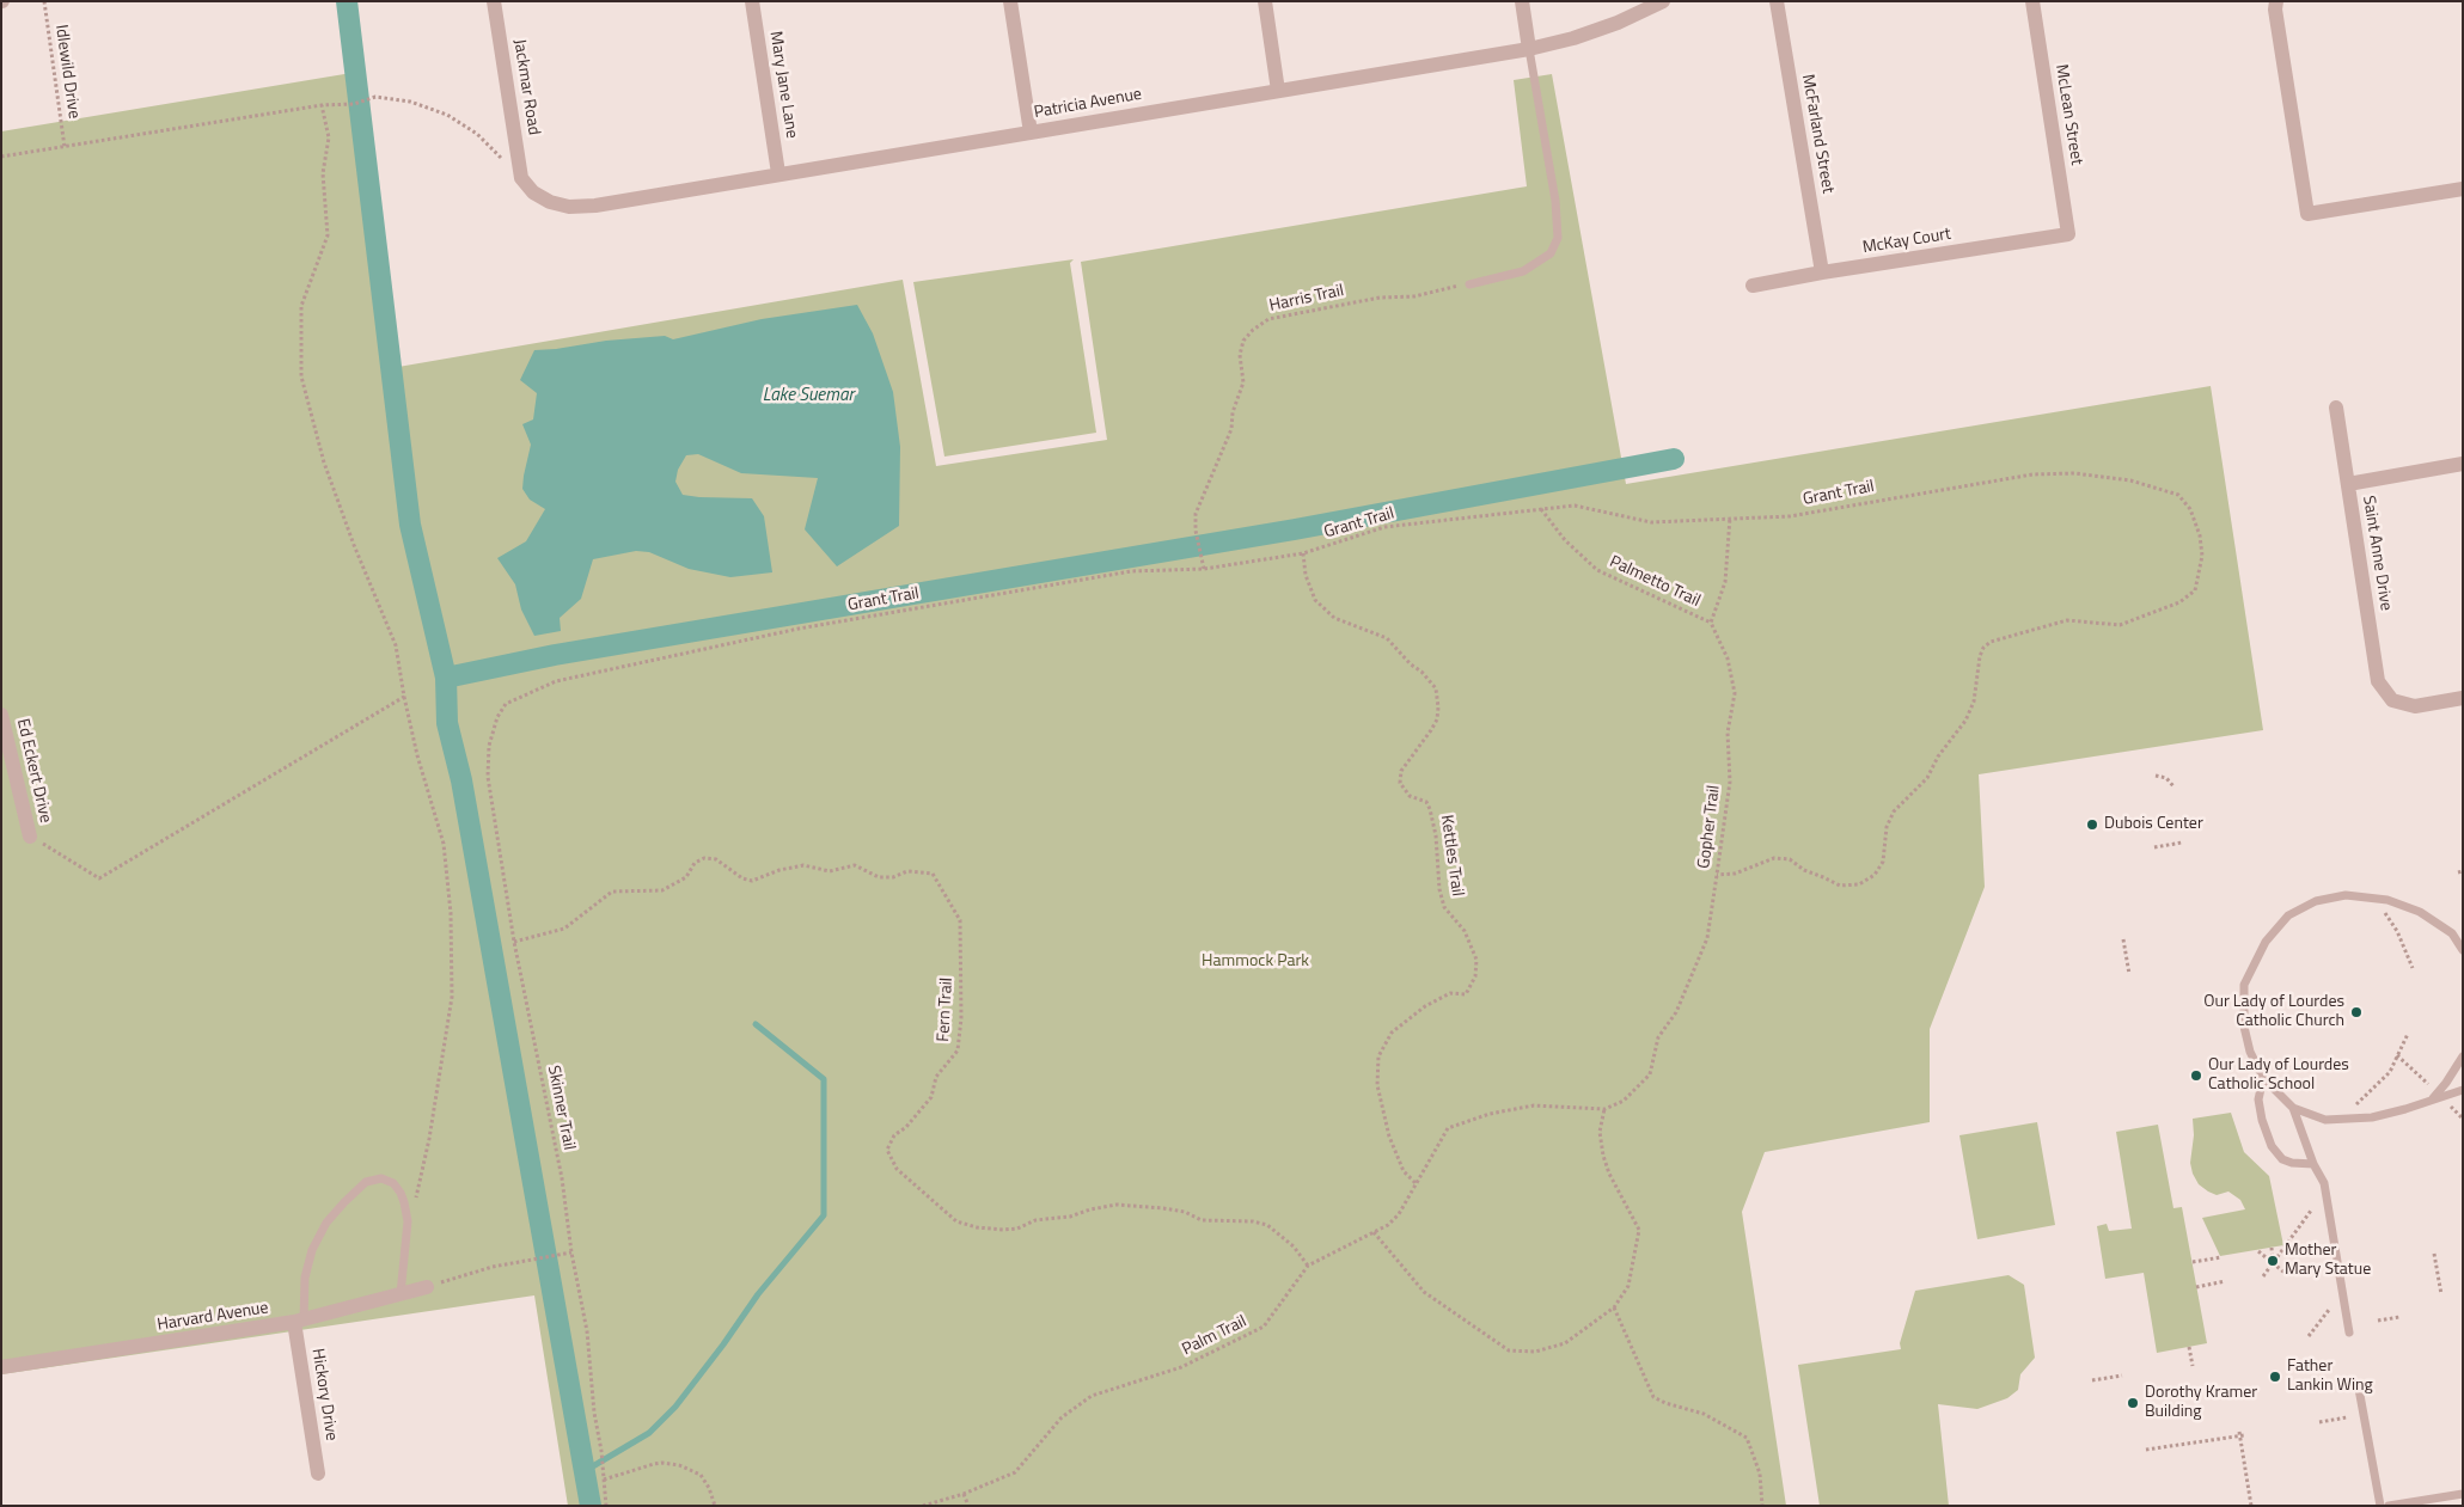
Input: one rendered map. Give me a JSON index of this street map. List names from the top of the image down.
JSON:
{
  "streets": {
    "street": [
      "Mary Jane Lane",
      "Jackmar Road",
      "Patricia Avenue",
      "McLean Street",
      "McFarland Street",
      "McKay Court",
      "Saint Anne Drive",
      "Ed Eckert Drive",
      "Harvard Avenue",
      "Hickory Drive"
    ],
    "path": [
      "Idlewild Drive",
      "Harris Trail",
      "Grant Trail",
      "Palmetto Trail",
      "Gopher Trail",
      "Kettles Trail",
      "Fern Trail",
      "Skinner Trail",
      "Palm Trail"
    ]
  },
  "crossings": [
    ["Mary Jane Lane", "Patricia Avenue"],
    ["Jackmar Road", "Patricia Avenue"],
    ["McLean Street", "McKay Court"],
    ["McFarland Street", "McKay Court"],
    ["Harris Trail", "Grant Trail"],
    ["Grant Trail", "Palmetto Trail"],
    ["Grant Trail", "Gopher Trail"],
    ["Grant Trail", "Kettles Trail"],
    ["Grant Trail", "Skinner Trail"],
    ["Palmetto Trail", "Gopher Trail"],
    ["Gopher Trail", "Palm Trail"],
    ["Kettles Trail", "Palm Trail"],
    ["Fern Trail", "Skinner Trail"],
    ["Fern Trail", "Palm Trail"],
    ["Harvard Avenue", "Hickory Drive"]
  ],
  "water": ["Lake Suemar"],
  "parks": ["Hammock Park"],
  "places": [
    "Dubois Center",
    "Our Lady of Lourdes Catholic Church",
    "Our Lady of Lourdes Catholic School",
    "Mother Mary Statue",
    "Father Lankin Wing",
    "Dorothy Kramer Building"
  ]
}
